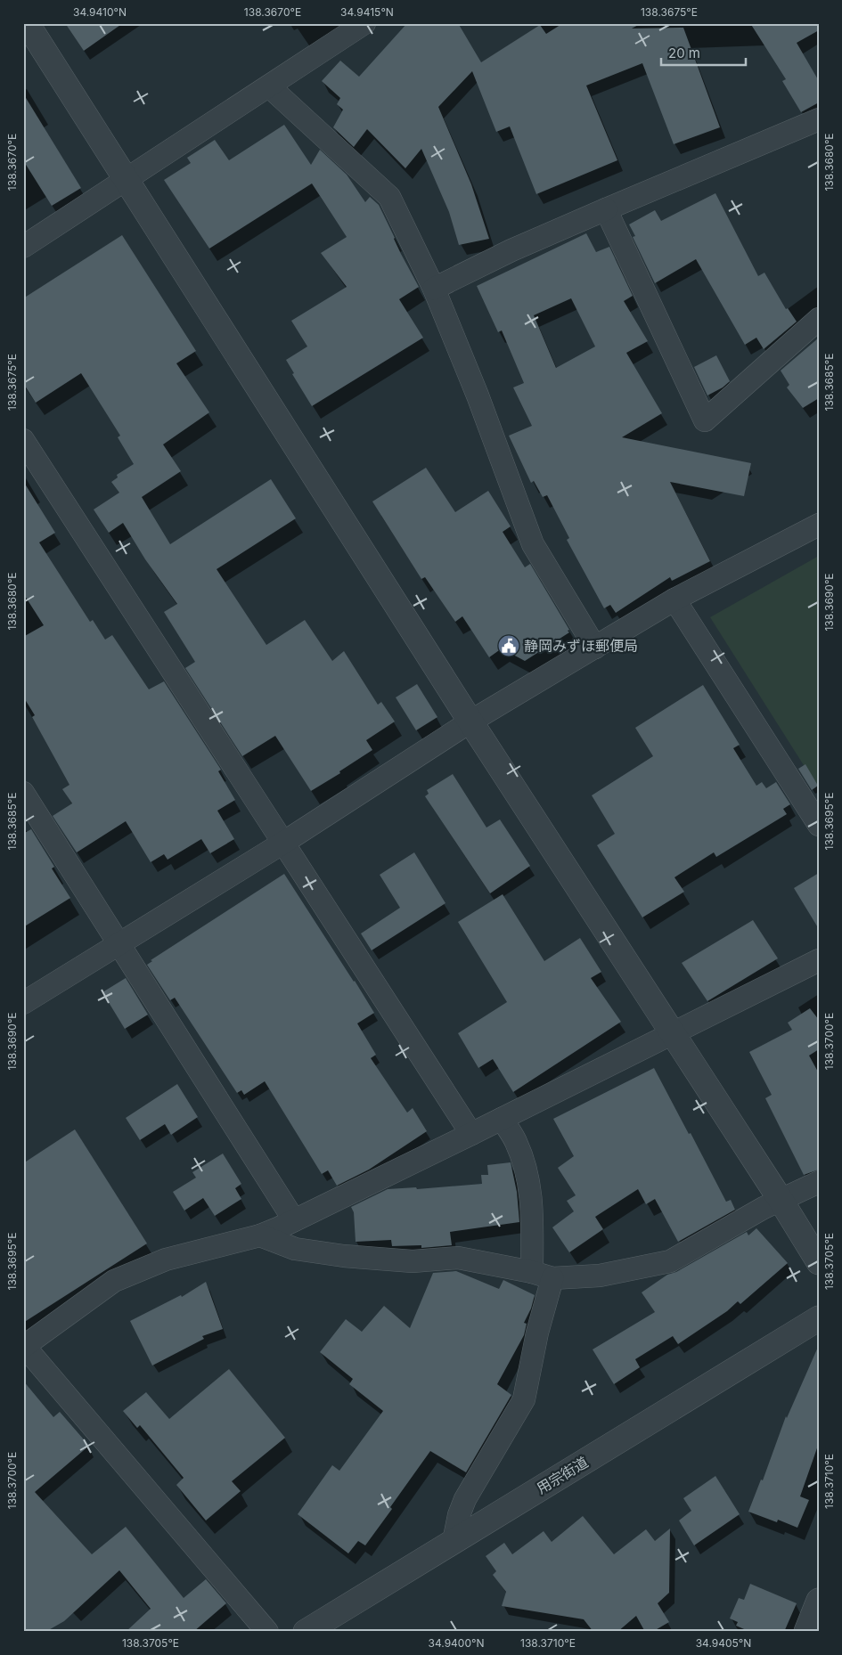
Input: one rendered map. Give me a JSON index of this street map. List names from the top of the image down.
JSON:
{
  "streets": {
    "street": ["用宗街道"]
  },
  "places": {
    "public building": ["静岡みずほ郵便局"]
  },
  "scale_bar": "20 m",
  "coordinates": [
    "34.9410°N",
    "138.3670°E",
    "34.9415°N",
    "138.3675°E",
    "138.3680°E",
    "138.3685°E",
    "138.3690°E",
    "138.3695°E",
    "138.3700°E",
    "138.3705°E",
    "138.3710°E",
    "34.9400°N",
    "34.9405°N"
  ]
}
